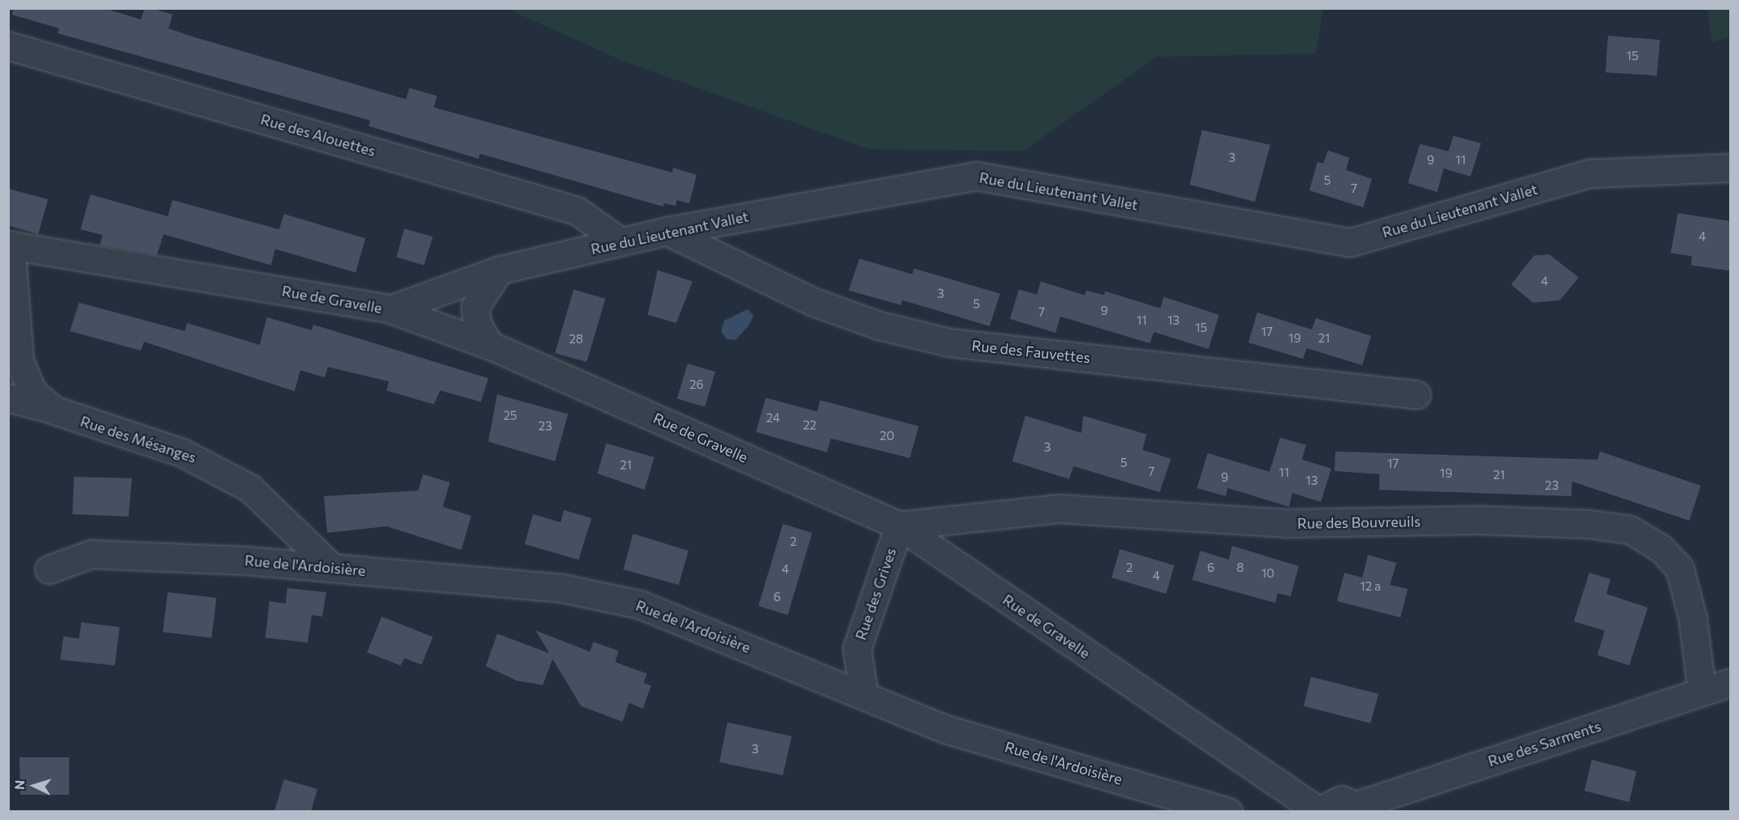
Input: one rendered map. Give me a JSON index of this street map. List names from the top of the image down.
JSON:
{
  "streets": {
    "street": [
      "Rue des Alouettes",
      "Rue du Lieutenant Vallet",
      "Rue de Gravelle",
      "Rue des Fauvettes",
      "Rue des Mésanges",
      "Rue des Bouvreuils",
      "Rue de l'Ardoisière",
      "Rue des Grives",
      "Rue des Sarments"
    ]
  },
  "crossings": [
    ["Rue des Alouettes", "Rue du Lieutenant Vallet"],
    ["Rue du Lieutenant Vallet", "Rue de Gravelle"],
    ["Rue du Lieutenant Vallet", "Rue des Fauvettes"],
    ["Rue de Gravelle", "Rue des Mésanges"],
    ["Rue de Gravelle", "Rue des Bouvreuils"],
    ["Rue de Gravelle", "Rue des Grives"],
    ["Rue des Mésanges", "Rue de l'Ardoisière"],
    ["Rue des Bouvreuils", "Rue des Grives"],
    ["Rue des Bouvreuils", "Rue des Sarments"],
    ["Rue de l'Ardoisière", "Rue des Grives"]
  ],
  "house_numbers": [
    "15",
    "3",
    "9",
    "11",
    "5",
    "7",
    "4",
    "4",
    "3",
    "5",
    "9",
    "7",
    "11",
    "13",
    "15",
    "17",
    "19",
    "21",
    "28",
    "26",
    "25",
    "24",
    "22",
    "23",
    "20",
    "3",
    "5",
    "17",
    "21",
    "7",
    "11",
    "19",
    "21",
    "9",
    "13",
    "23",
    "2",
    "2",
    "6",
    "8",
    "4",
    "10",
    "4",
    "12 a",
    "6",
    "3"
  ],
  "north": "left"
}
